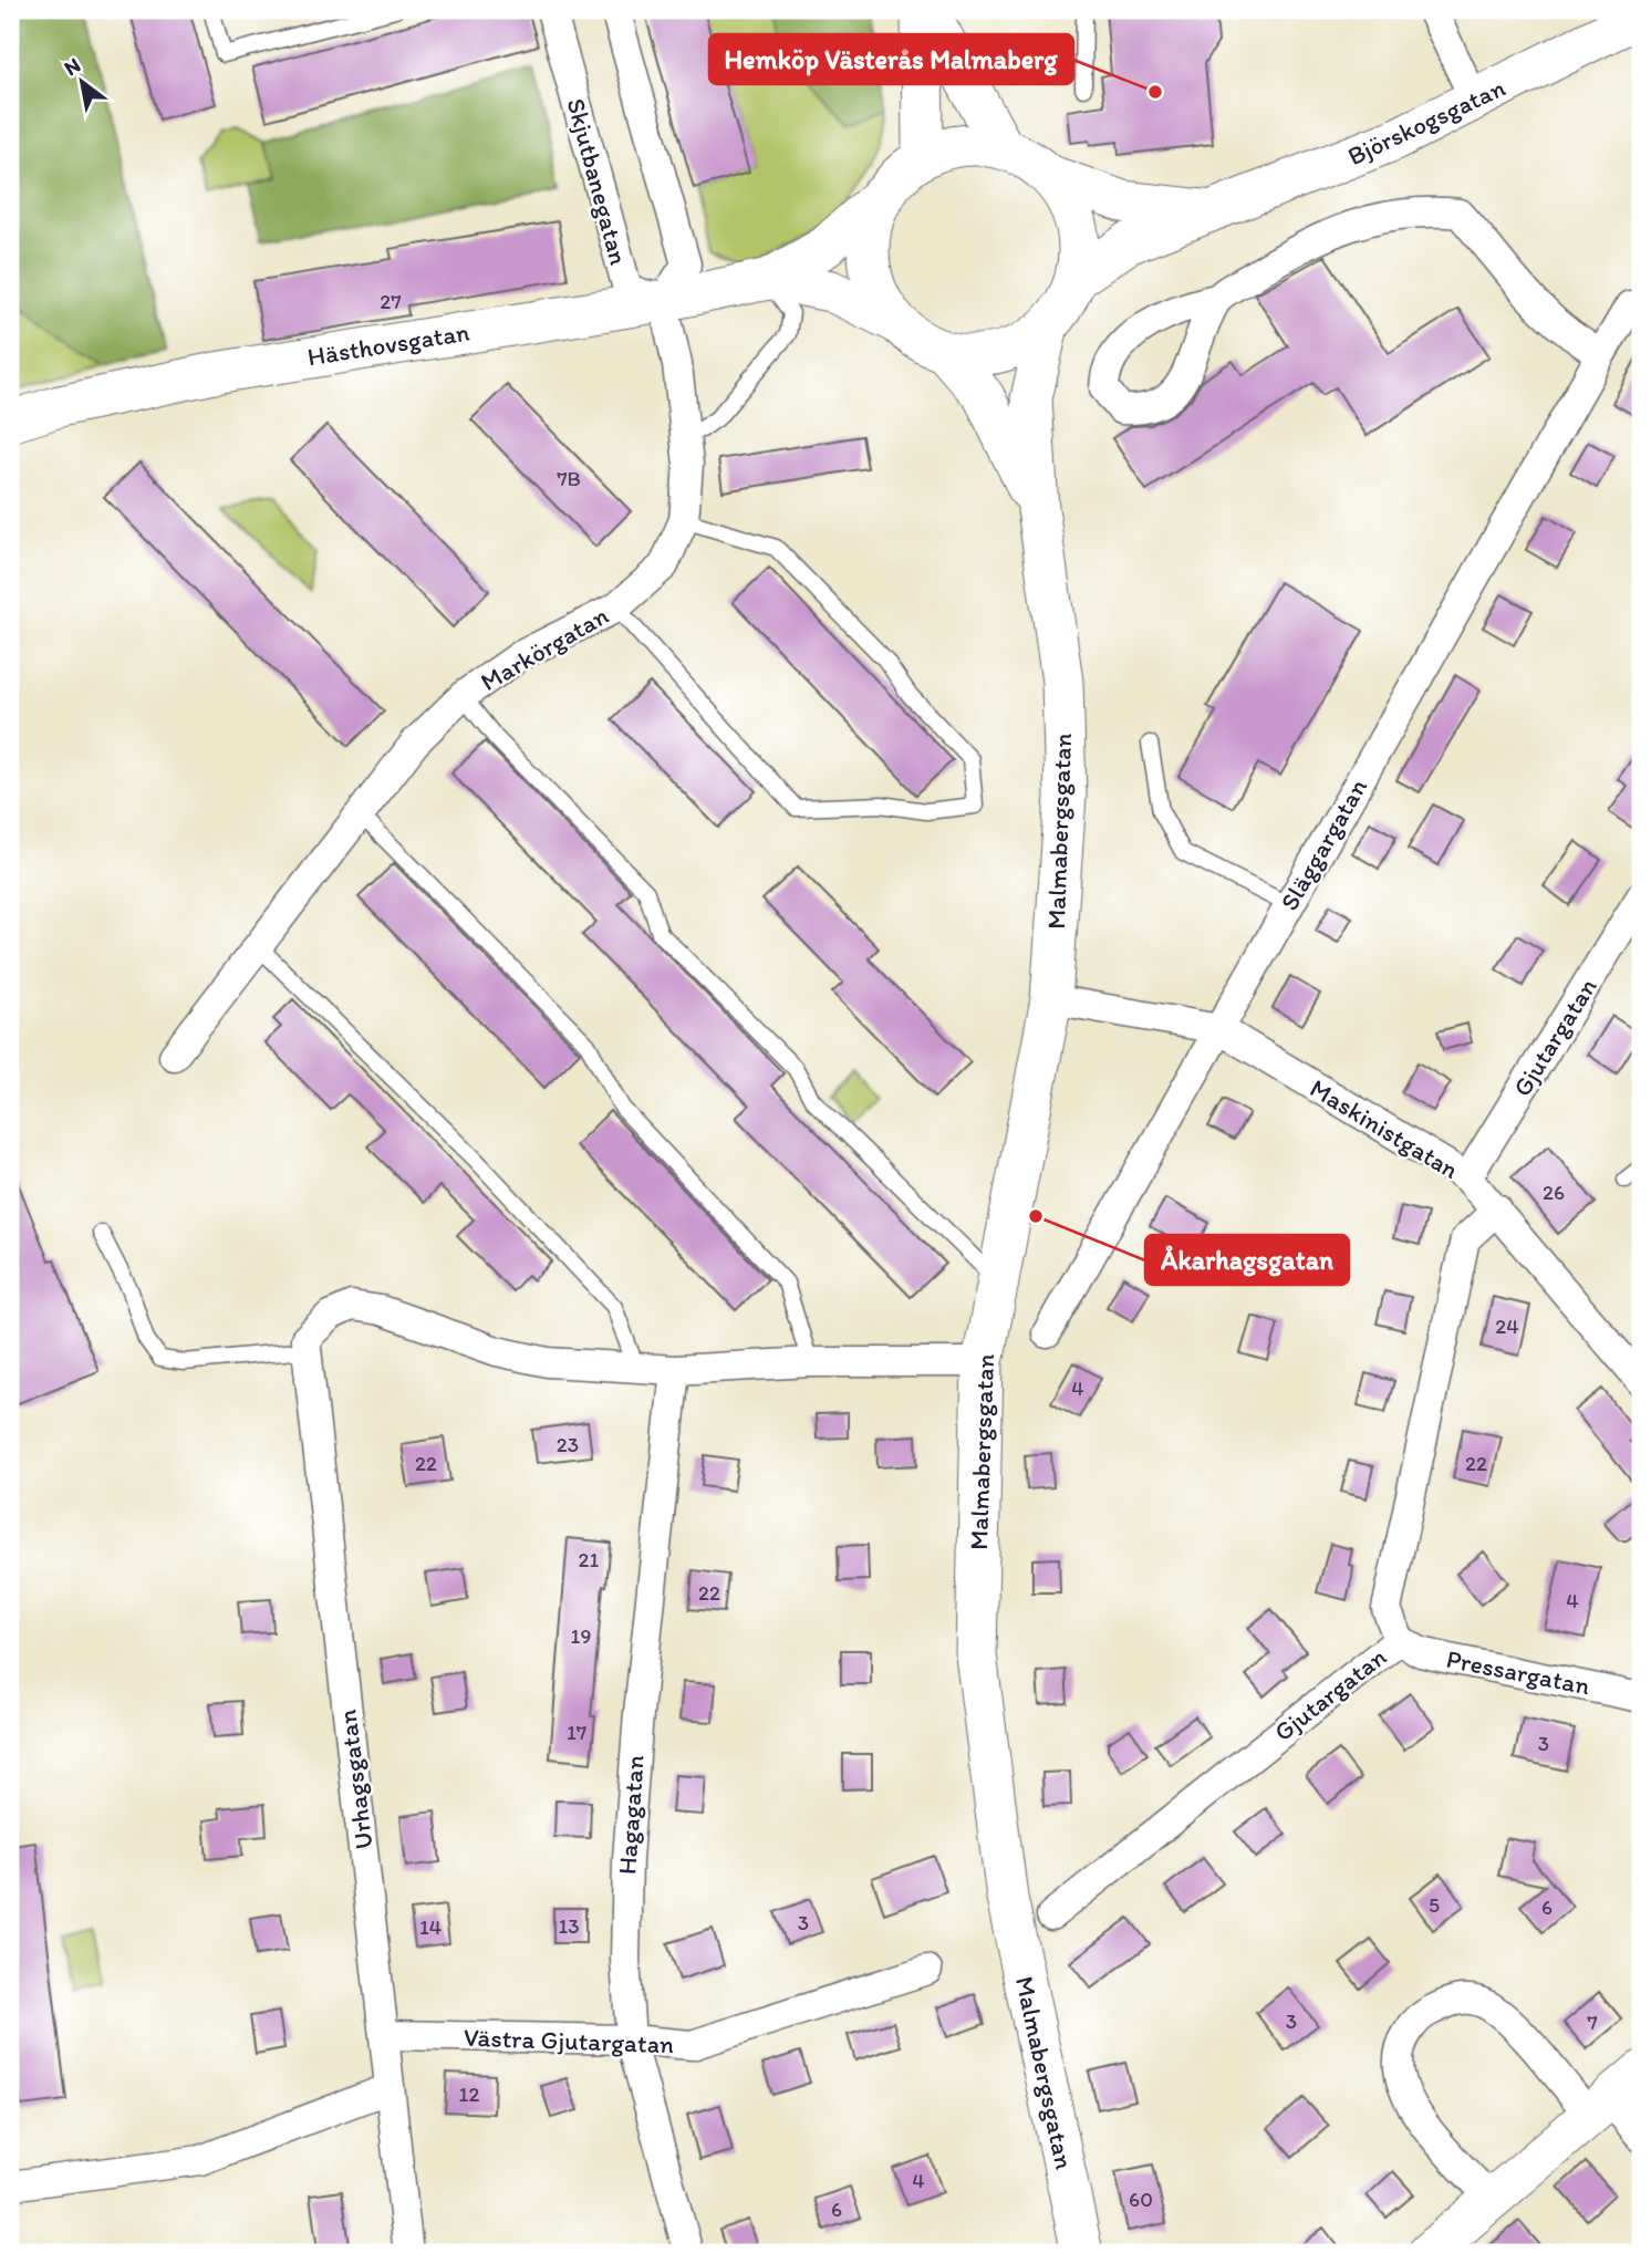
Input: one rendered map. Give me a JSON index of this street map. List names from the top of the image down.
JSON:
{
  "streets": {
    "main road": ["Björskogsgatan", "Hästhovsgatan", "Malmabergsgatan"],
    "street": [
      "Skjutbanegatan",
      "Markörgatan",
      "Släggargatan",
      "Gjutargatan",
      "Maskinistgatan",
      "Pressargatan",
      "Urhagsgatan",
      "Hagagatan",
      "Västra Gjutargatan"
    ]
  },
  "crossings": [
    ["Björskogsgatan", "Hästhovsgatan"],
    ["Björskogsgatan", "Malmabergsgatan"],
    ["Skjutbanegatan", "Hästhovsgatan"],
    ["Skjutbanegatan", "Markörgatan"],
    ["Hästhovsgatan", "Markörgatan"],
    ["Hästhovsgatan", "Malmabergsgatan"],
    ["Malmabergsgatan", "Maskinistgatan"],
    ["Släggargatan", "Maskinistgatan"],
    ["Gjutargatan", "Maskinistgatan"],
    ["Gjutargatan", "Pressargatan"],
    ["Urhagsgatan", "Västra Gjutargatan"],
    ["Hagagatan", "Västra Gjutargatan"]
  ],
  "places": ["Hemköp Västerås Malmaberg", "Åkarhagsgatan"],
  "house_numbers": [
    "27",
    "7B",
    "26",
    "24",
    "4",
    "23",
    "22",
    "22",
    "21",
    "22",
    "4",
    "19",
    "17",
    "3",
    "5",
    "6",
    "3",
    "13",
    "14",
    "3",
    "7",
    "12",
    "4",
    "60",
    "6"
  ],
  "north": "top left"
}
